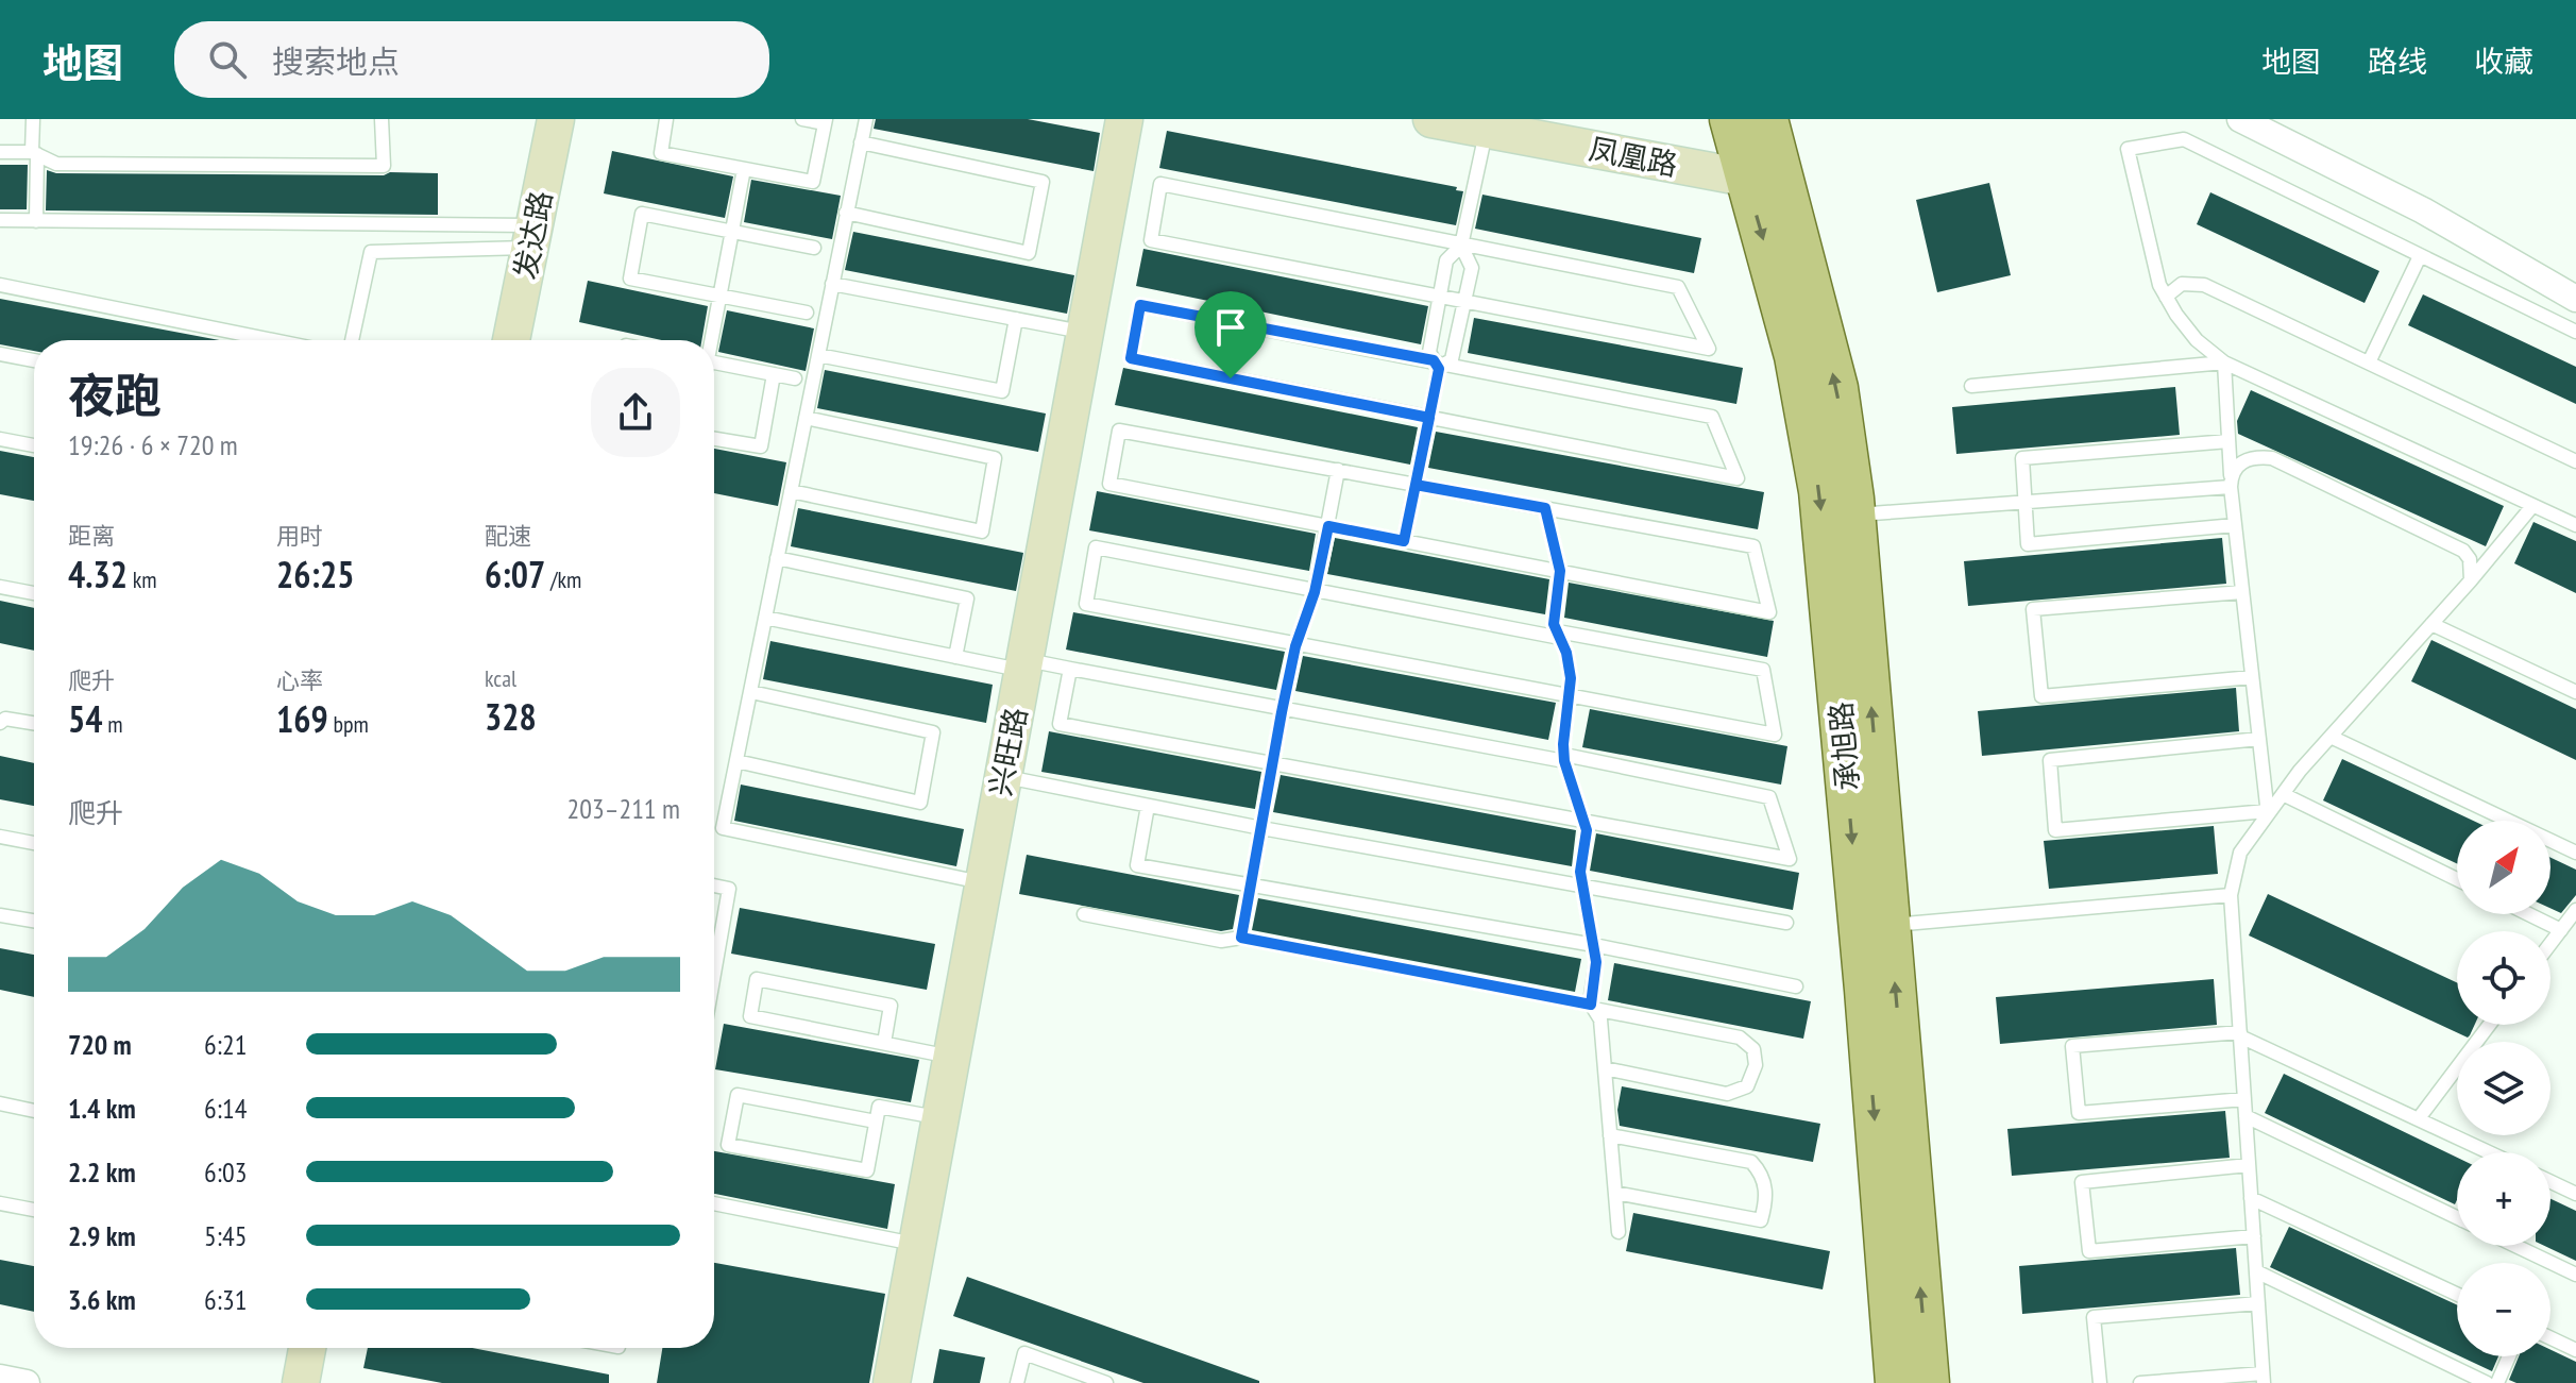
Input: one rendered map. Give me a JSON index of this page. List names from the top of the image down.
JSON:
{
  "streets": {
    "main road": ["承旭路"],
    "street": ["凤凰路", "发达路", "兴旺路"]
  },
  "crossings": [
    ["凤凰路", "承旭路"]
  ],
  "north": "top right",
  "page": {
    "header": "地图",
    "search": "搜索地点",
    "nav": ["地图", "路线", "收藏"],
    "heading": ["夜跑", "19:26 · 6 × 720 m"],
    "stats": [
      ["距离", "4.32 km"],
      ["用时", "26:25"],
      ["配速", "6:07 /km"],
      ["爬升", "54 m"],
      ["心率", "169 bpm"],
      ["kcal", "328"]
    ],
    "chart": ["爬升", "203–211 m"],
    "map_buttons": ["+", "−"],
    "list": [
      {
        "name": "720 m",
        "note": "6:21"
      },
      {
        "name": "1.4 km",
        "note": "6:14"
      },
      {
        "name": "2.2 km",
        "note": "6:03"
      },
      {
        "name": "2.9 km",
        "note": "5:45"
      },
      {
        "name": "3.6 km",
        "note": "6:31"
      }
    ]
  }
}
